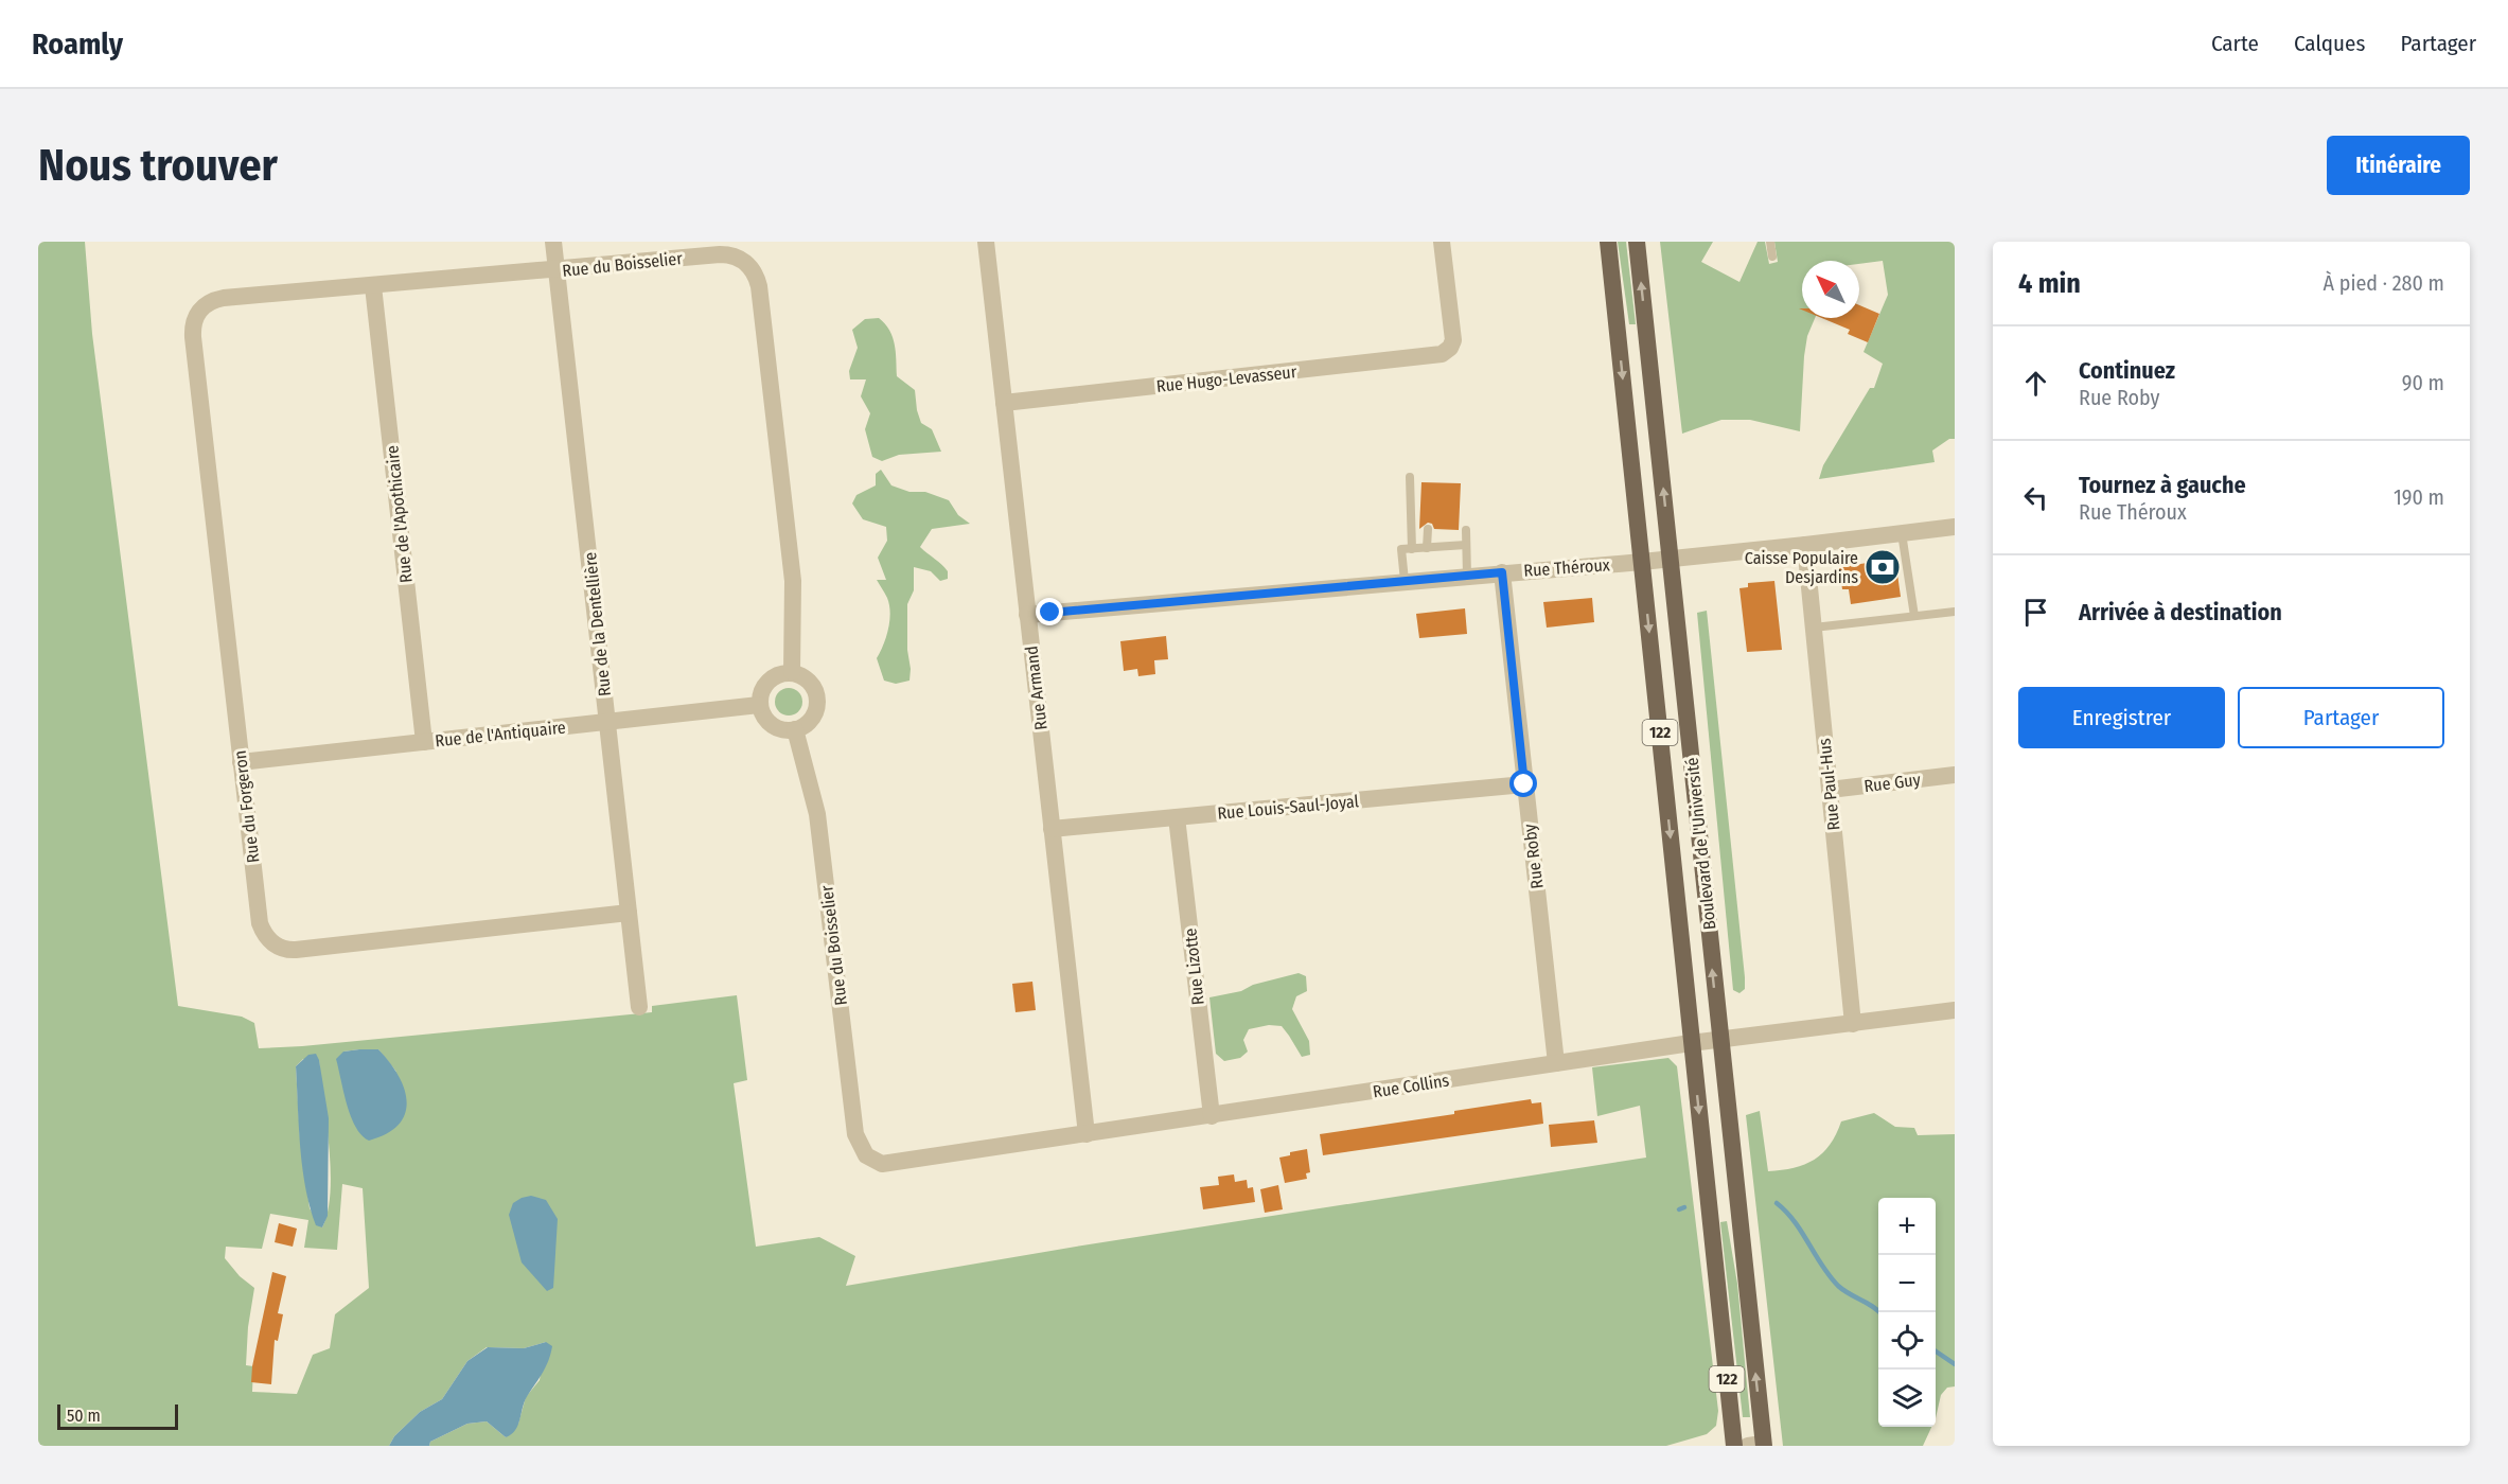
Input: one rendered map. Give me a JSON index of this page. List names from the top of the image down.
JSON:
{
  "streets": {
    "main road": ["122", "Boulevard de l'Université"],
    "street": [
      "Rue du Boisselier",
      "Rue Hugo-Levasseur",
      "Rue de l'Apothicaire",
      "Rue Théroux",
      "Rue de la Dentellière",
      "Rue Armand",
      "Rue de l'Antiquaire",
      "Rue Guy",
      "Rue Paul-Hus",
      "Rue du Forgeron",
      "Rue Louis-Saul-Joyal",
      "Rue Roby",
      "Rue Lizotte",
      "Rue Collins"
    ]
  },
  "crossings": [
    ["Rue du Boisselier", "Rue de l'Apothicaire"],
    ["Rue du Boisselier", "Rue de la Dentellière"],
    ["Rue du Boisselier", "Rue de l'Antiquaire"],
    ["Rue du Boisselier", "Rue du Forgeron"],
    ["Rue du Boisselier", "Rue Collins"],
    ["Rue Hugo-Levasseur", "Rue Armand"],
    ["Rue de l'Apothicaire", "Rue de l'Antiquaire"],
    ["Rue Théroux", "Rue Armand"],
    ["Rue Théroux", "Rue Paul-Hus"],
    ["Rue Théroux", "Boulevard de l'Université"],
    ["Rue Théroux", "Rue Roby"],
    ["Rue de la Dentellière", "Rue de l'Antiquaire"],
    ["Rue de la Dentellière", "Rue du Forgeron"],
    ["Rue Armand", "Rue Louis-Saul-Joyal"],
    ["Rue Armand", "Rue Collins"],
    ["Rue de l'Antiquaire", "Rue du Forgeron"],
    ["Rue Guy", "Rue Paul-Hus"],
    ["Rue Paul-Hus", "Rue Collins"],
    ["Rue Louis-Saul-Joyal", "Rue Roby"],
    ["Rue Louis-Saul-Joyal", "Rue Lizotte"],
    ["Boulevard de l'Université", "Rue Collins"],
    ["Rue Roby", "Rue Collins"],
    ["Rue Lizotte", "Rue Collins"]
  ],
  "places": {
    "bank": ["Caisse Populaire Desjardins"]
  },
  "scale_bar": "50 m",
  "north": "top left",
  "page": {
    "header": "Roamly",
    "nav": ["Carte", "Calques", "Partager"],
    "buttons": [
      "Itinéraire",
      ["Enregistrer", "Partager"]
    ],
    "title": "Nous trouver",
    "heading": ["4 min", "À pied · 280 m"],
    "list": [
      ["Continuez", "Rue Roby", "90 m"],
      ["Tournez à gauche", "Rue Théroux", "190 m"],
      "Arrivée à destination"
    ],
    "map_buttons": ["+", "−"],
    "scale": "50 m"
  }
}
